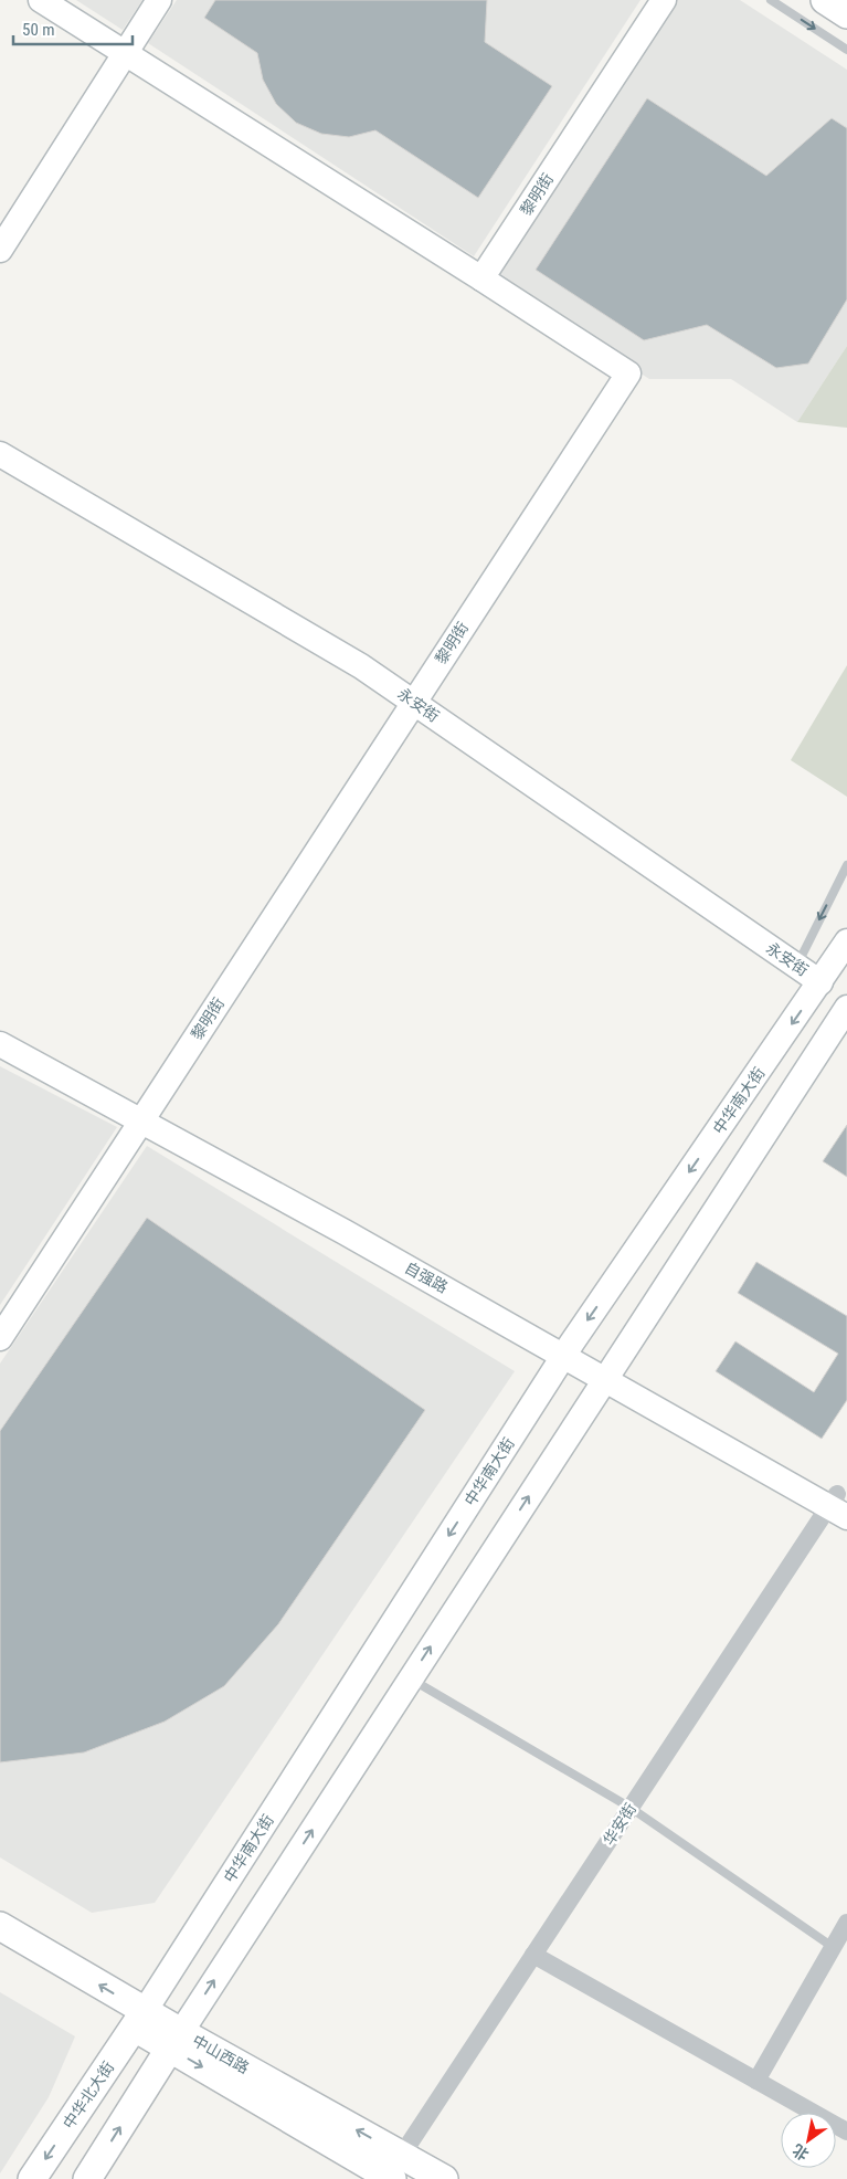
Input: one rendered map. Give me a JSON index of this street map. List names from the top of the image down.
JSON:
{
  "streets": {
    "main road": [
      "黎明街",
      "永安街",
      "中华南大街",
      "自强路",
      "中山西路",
      "中华北大街"
    ],
    "street": ["华安街"]
  },
  "crossings": [
    ["黎明街", "永安街"],
    ["黎明街", "自强路"],
    ["永安街", "中华南大街"],
    ["中华南大街", "自强路"],
    ["中华南大街", "中山西路"],
    ["中华南大街", "中华北大街"],
    ["自强路", "华安街"],
    ["华安街", "中山西路"],
    ["中山西路", "中华北大街"]
  ],
  "scale_bar": "50 m",
  "north": "bottom left"
}
